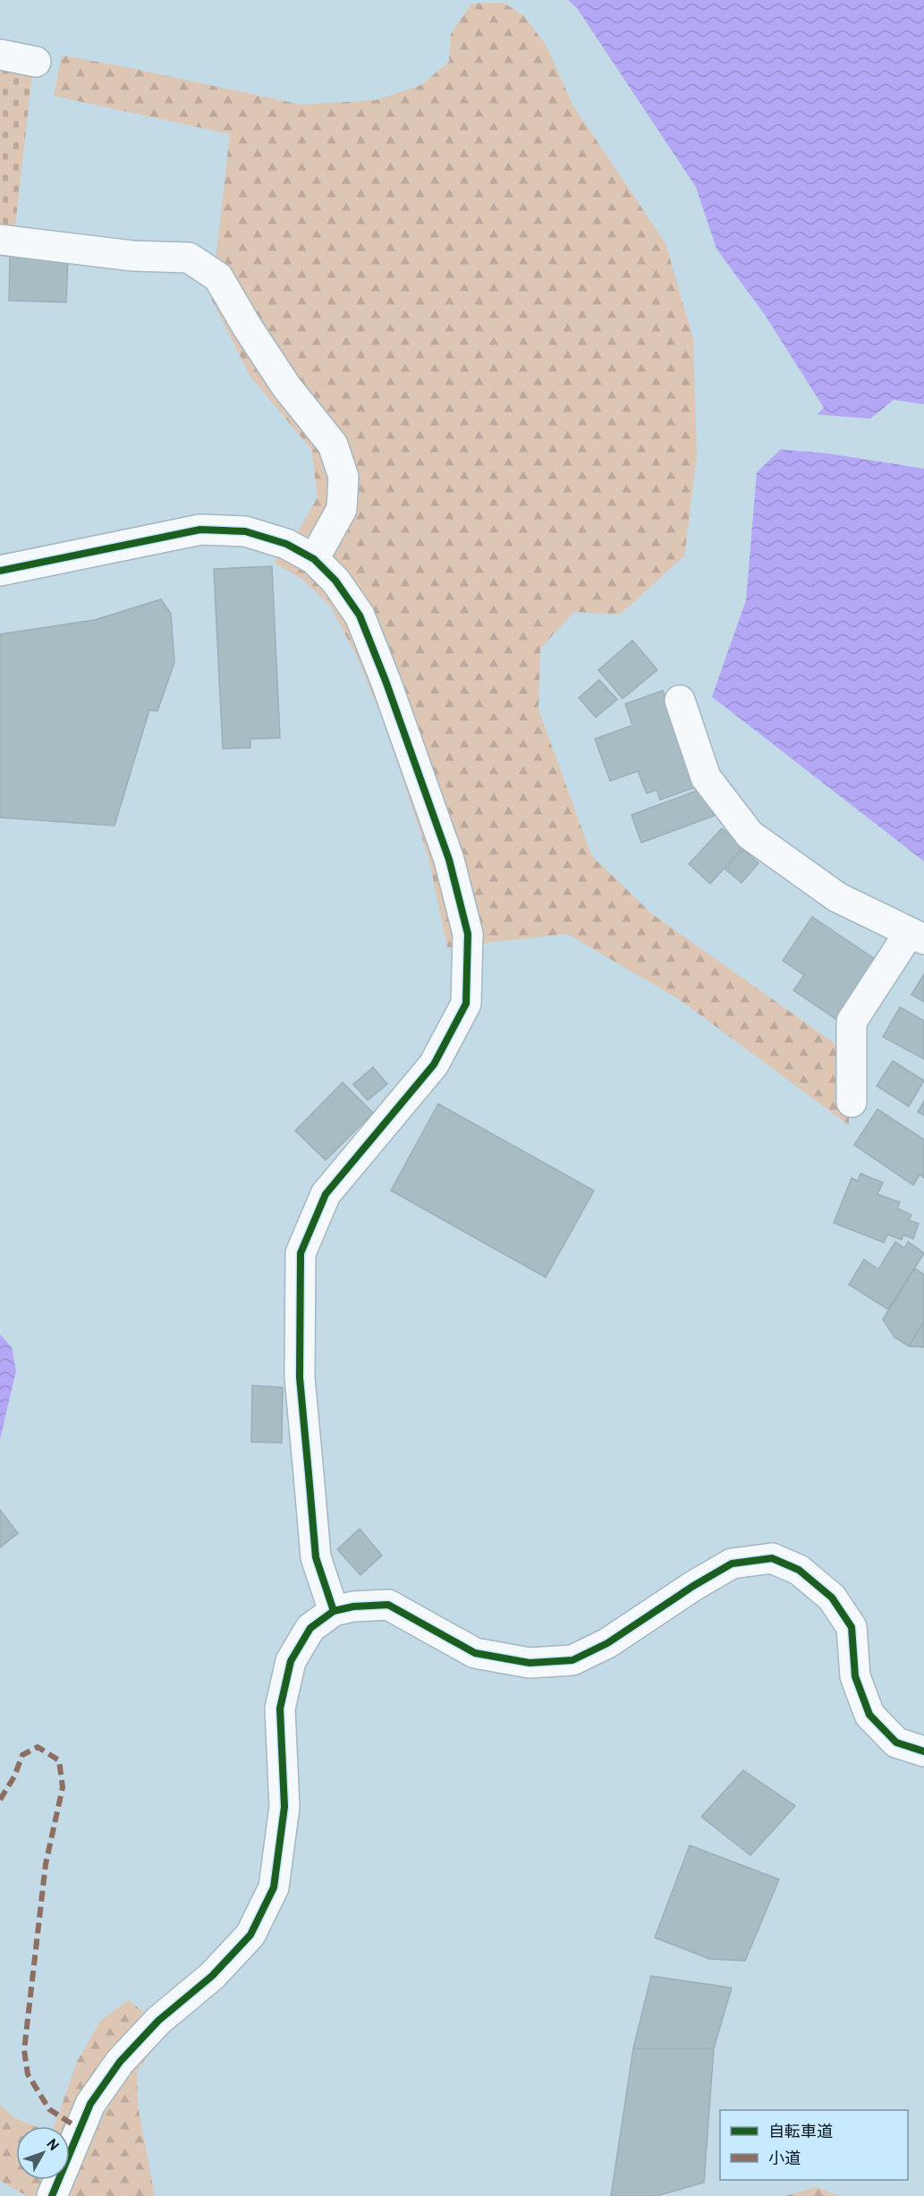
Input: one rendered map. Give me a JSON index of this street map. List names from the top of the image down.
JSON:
{
  "legend": ["自転車道", "小道"],
  "north": "top right"
}
